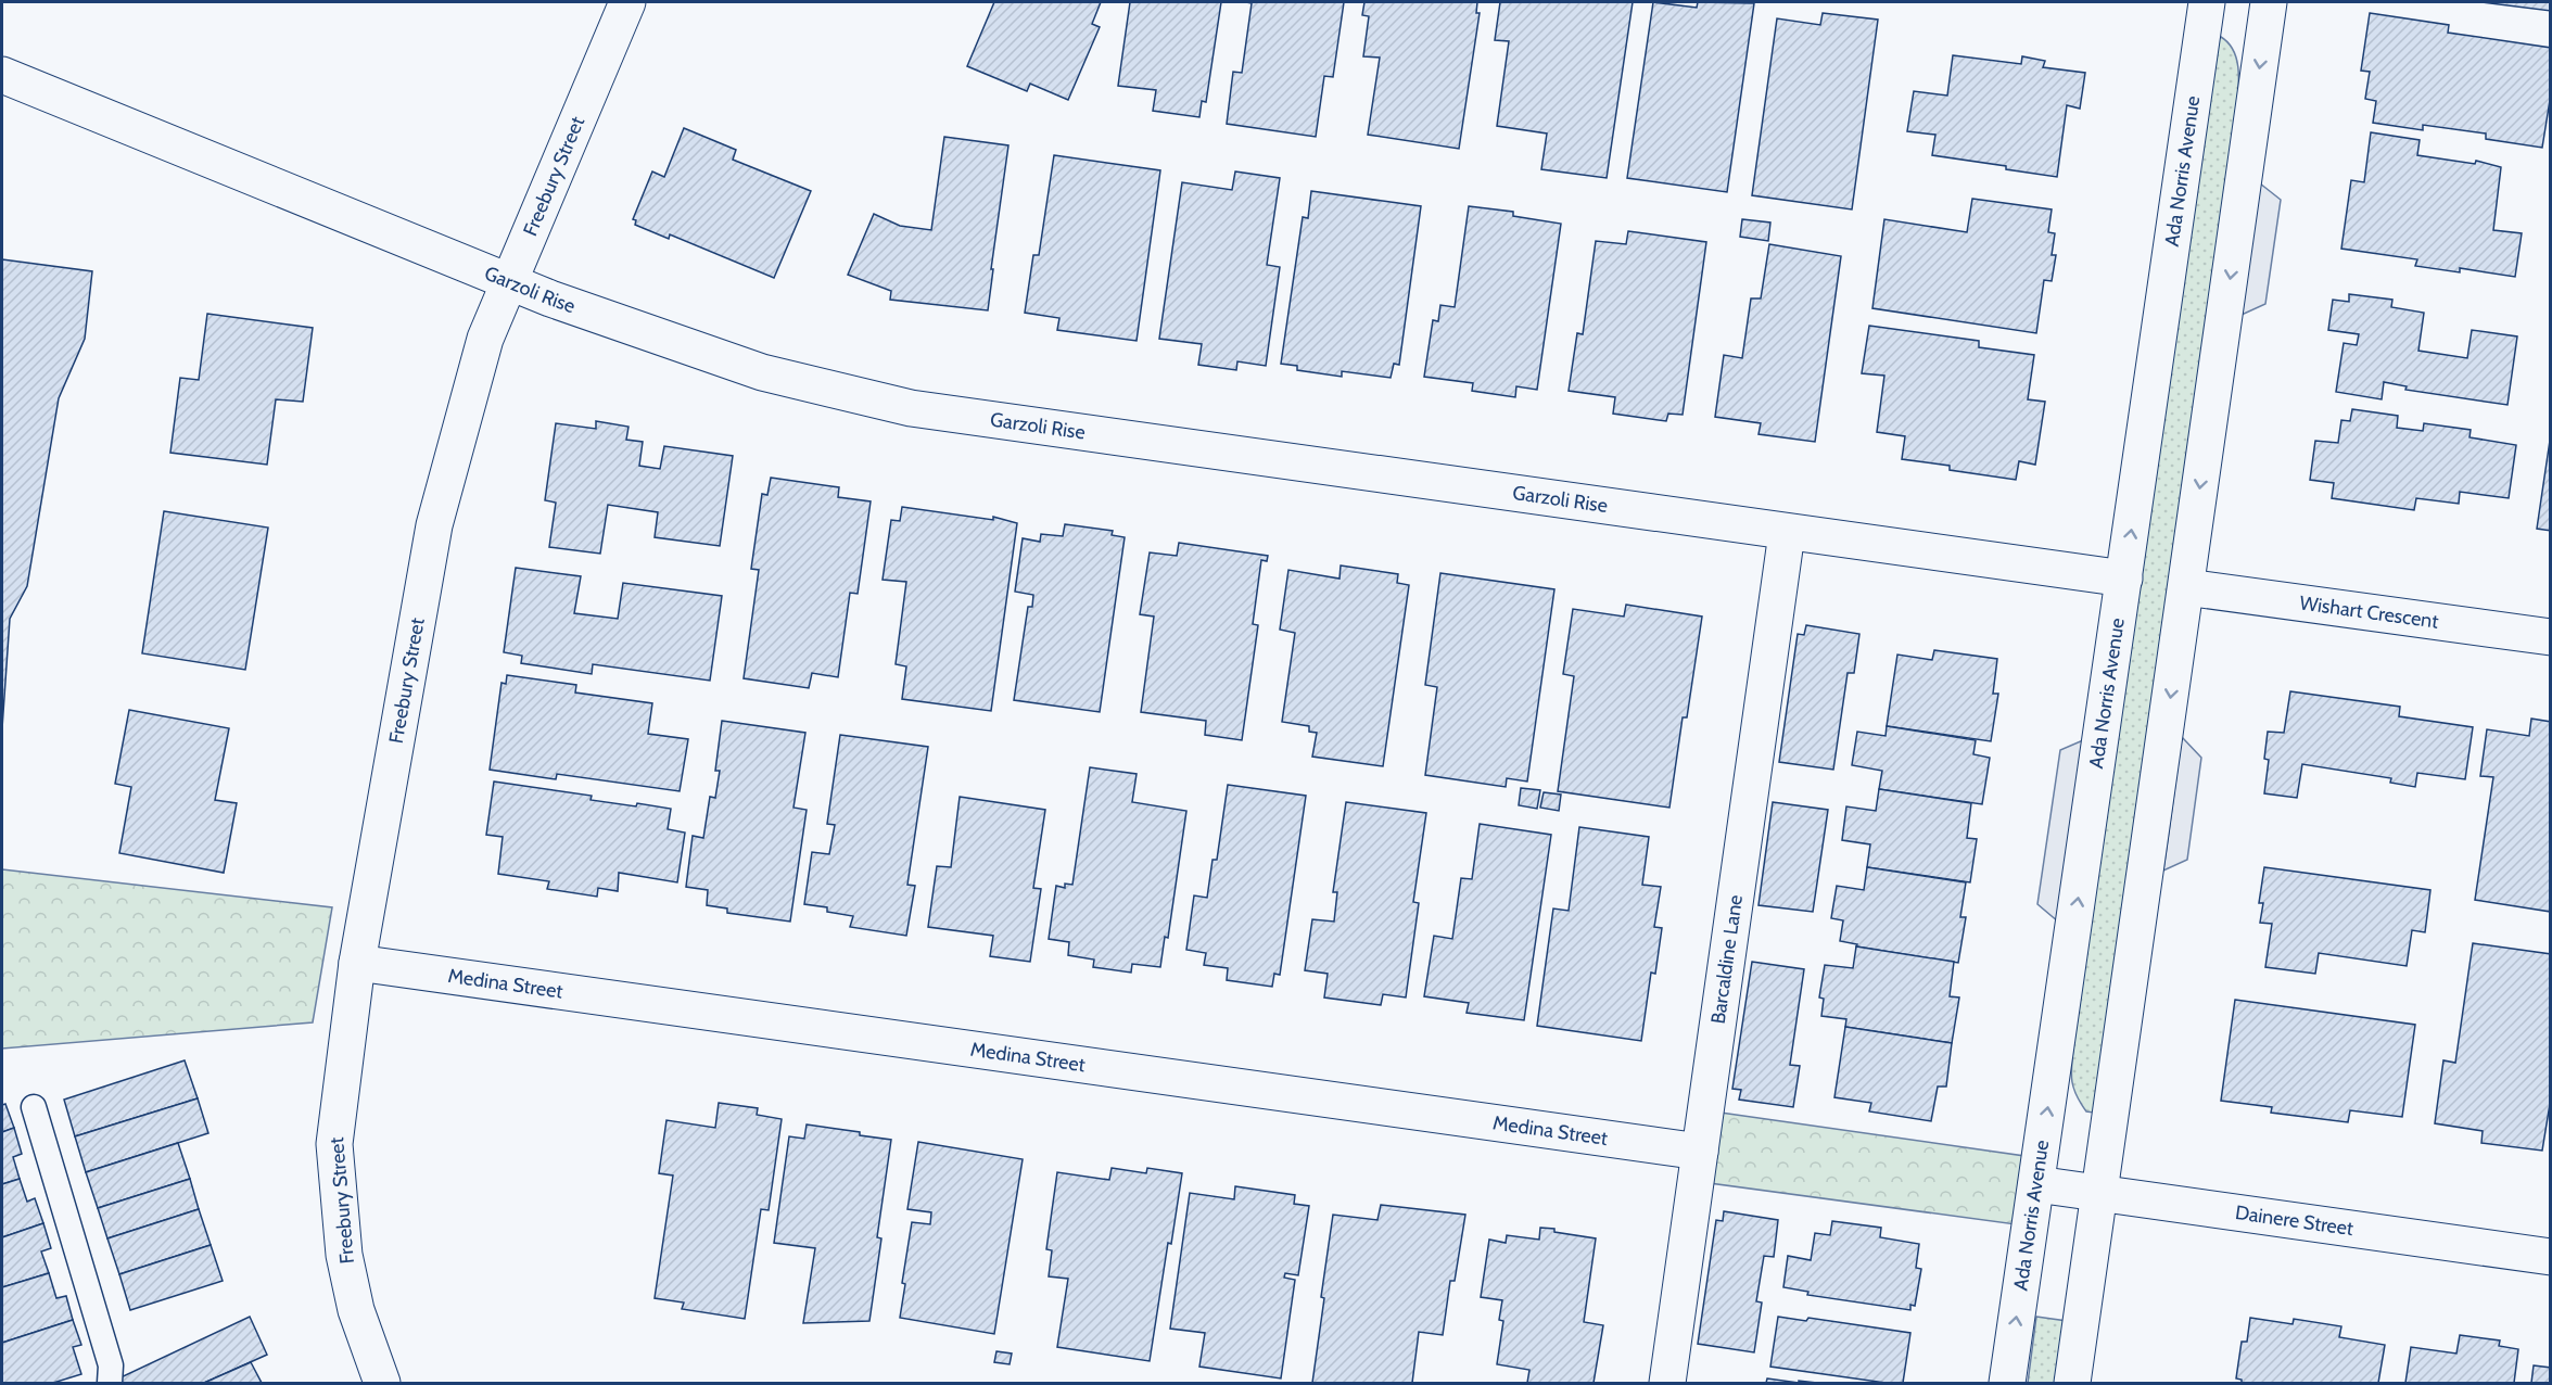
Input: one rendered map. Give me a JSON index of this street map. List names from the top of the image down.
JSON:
{
  "streets": {
    "street": [
      "Ada Norris Avenue",
      "Freebury Street",
      "Garzoli Rise",
      "Wishart Crescent",
      "Barcaldine Lane",
      "Medina Street",
      "Dainere Street"
    ]
  },
  "crossings": [
    ["Ada Norris Avenue", "Garzoli Rise"],
    ["Ada Norris Avenue", "Dainere Street"],
    ["Freebury Street", "Garzoli Rise"],
    ["Freebury Street", "Medina Street"],
    ["Garzoli Rise", "Barcaldine Lane"],
    ["Barcaldine Lane", "Medina Street"]
  ]
}
